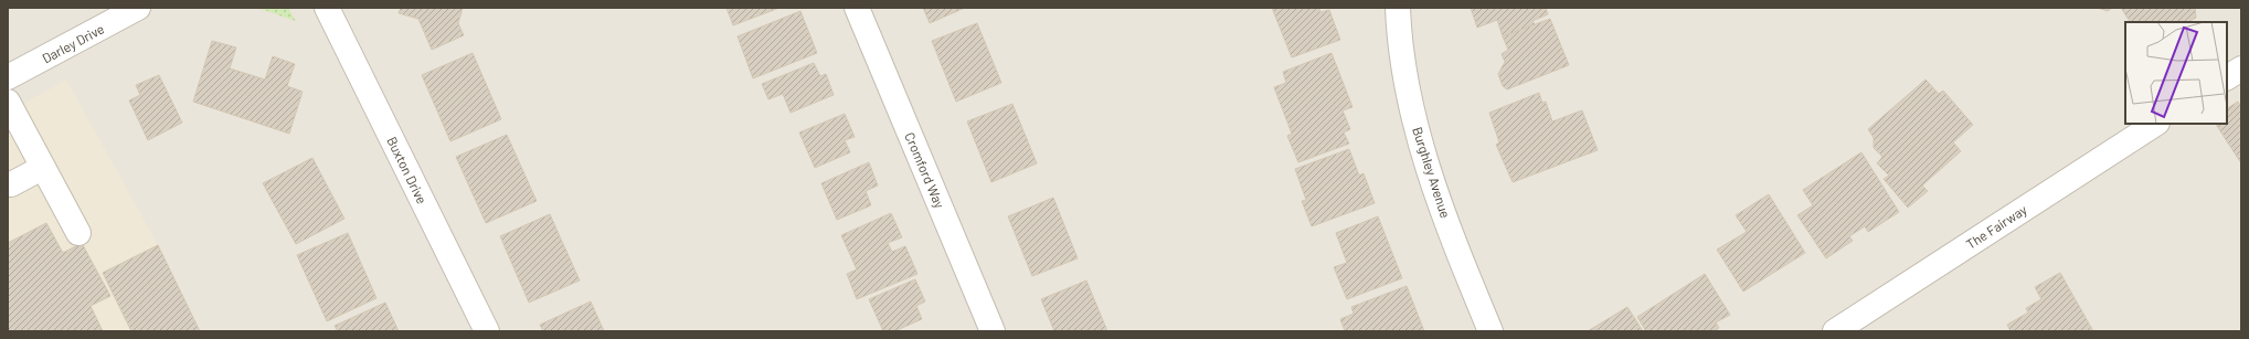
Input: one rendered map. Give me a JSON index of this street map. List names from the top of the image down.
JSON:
{
  "streets": {
    "street": [
      "Darley Drive",
      "Buxton Drive",
      "Cromford Way",
      "Burghley Avenue",
      "The Fairway"
    ]
  }
}
